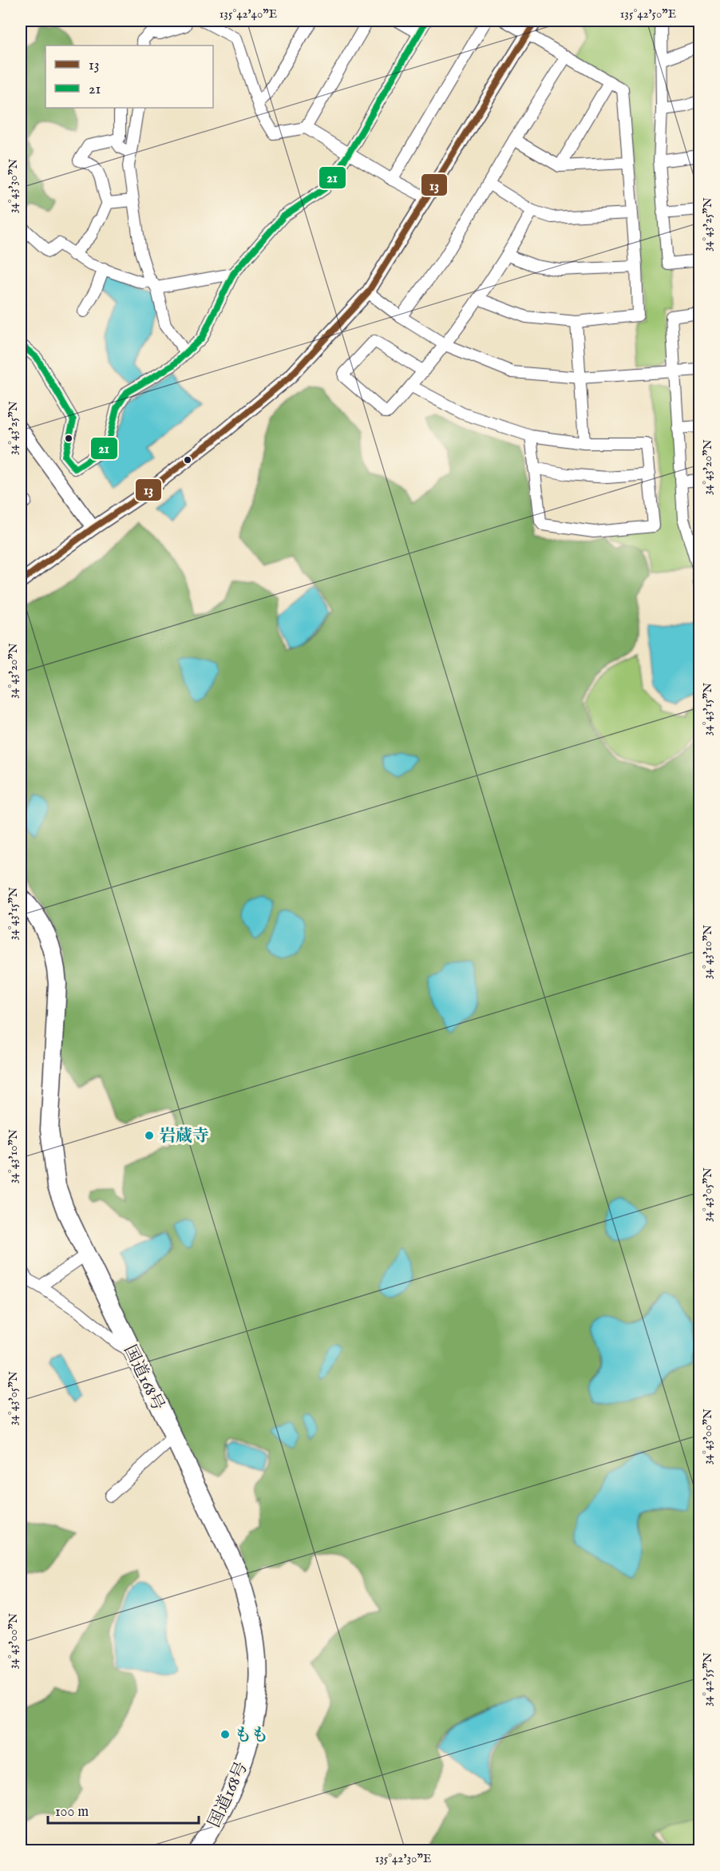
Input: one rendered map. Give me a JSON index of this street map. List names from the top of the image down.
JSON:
{
  "streets": {
    "highway": ["国道168号"]
  },
  "places": ["岩蔵寺", "もも"],
  "lines": ["transit line 13", "transit line 21"],
  "legend": ["13", "21"],
  "scale_bar": "100 m",
  "coordinates": [
    "135°42'40\"E",
    "135°42'50\"E",
    "34°43'30\"N",
    "34°43'25\"N",
    "34°43'20\"N",
    "34°43'15\"N",
    "34°43'10\"N",
    "34°43'05\"N",
    "34°43'00\"N",
    "34°42'55\"N",
    "135°42'30\"E"
  ]
}
